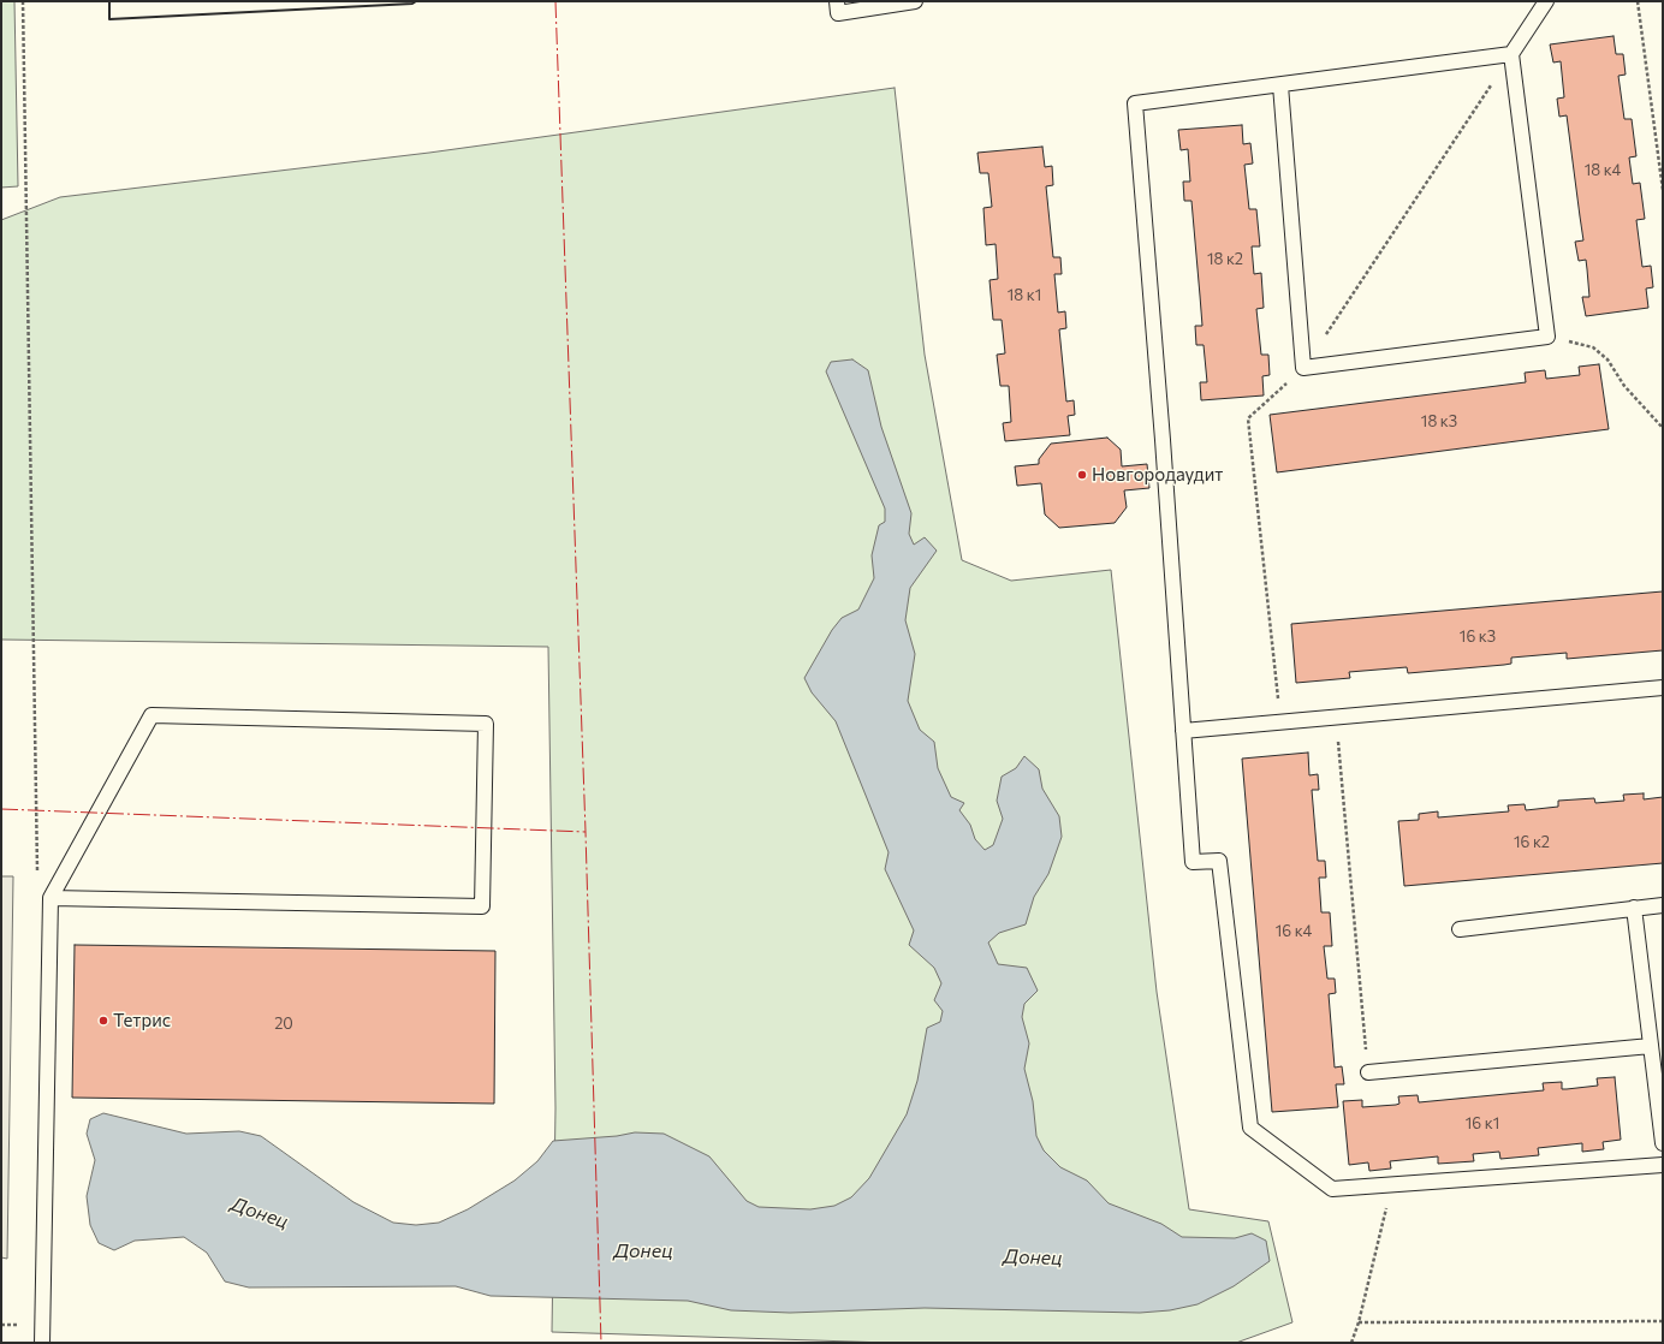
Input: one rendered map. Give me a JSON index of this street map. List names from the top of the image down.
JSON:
{
  "water": ["Донец"],
  "places": ["Новгородаудит", "Тетрис"],
  "house_numbers": [
    "18 к4",
    "18 к2",
    "18 к1",
    "18 к3",
    "16 к3",
    "16 к2",
    "16 к4",
    "20",
    "16 к1"
  ]
}
